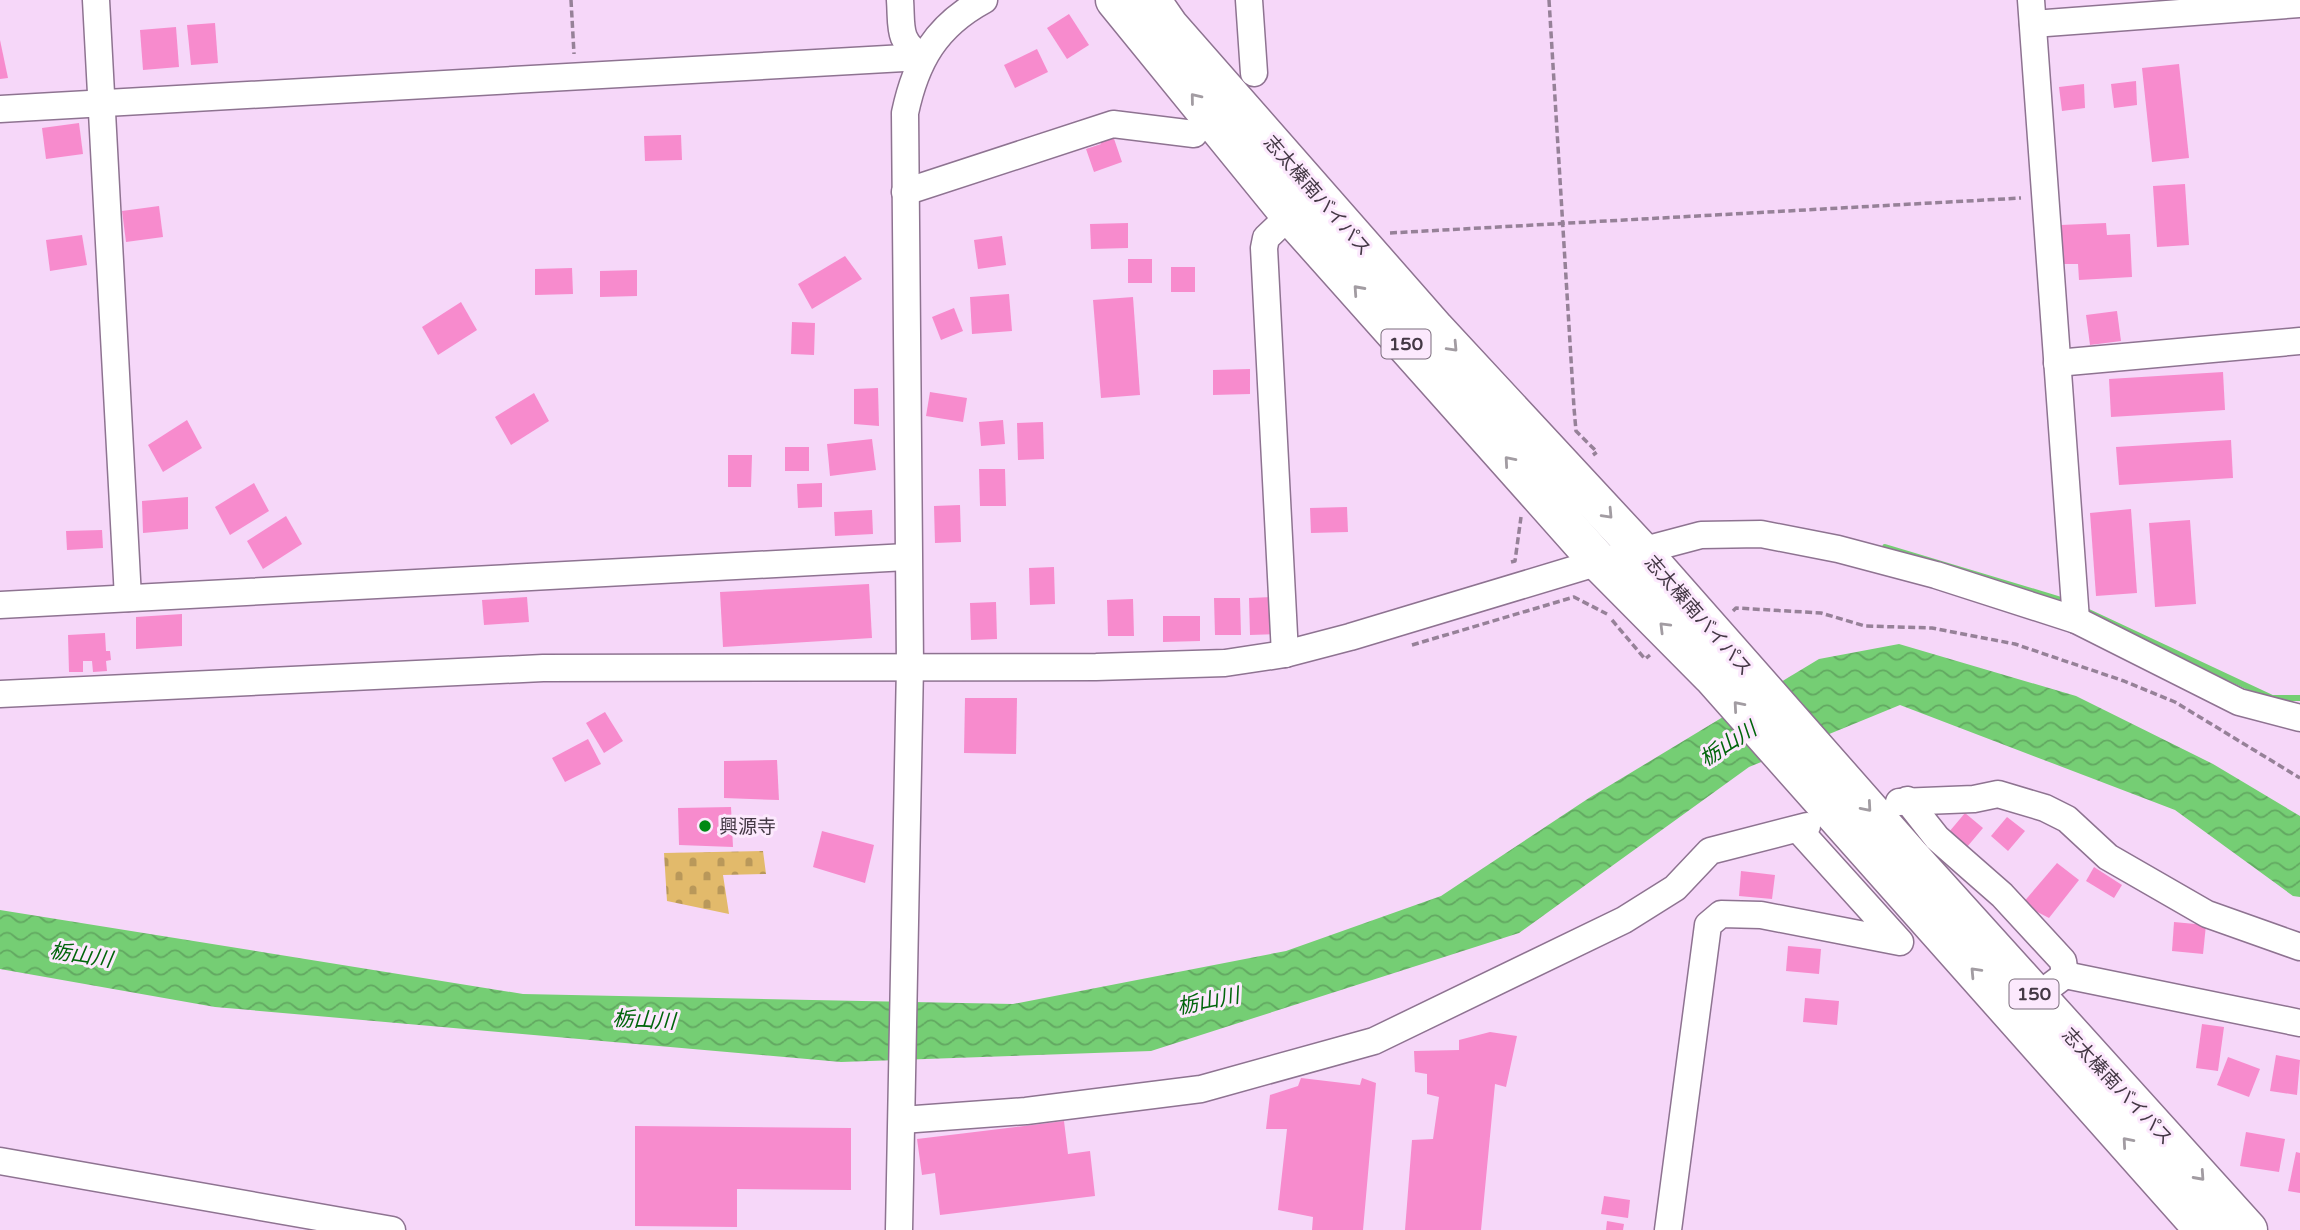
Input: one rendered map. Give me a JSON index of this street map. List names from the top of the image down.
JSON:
{
  "streets": {
    "highway": ["志太榛南バイパス", "150"]
  },
  "water": ["栃山川"],
  "places": ["興源寺"]
}
